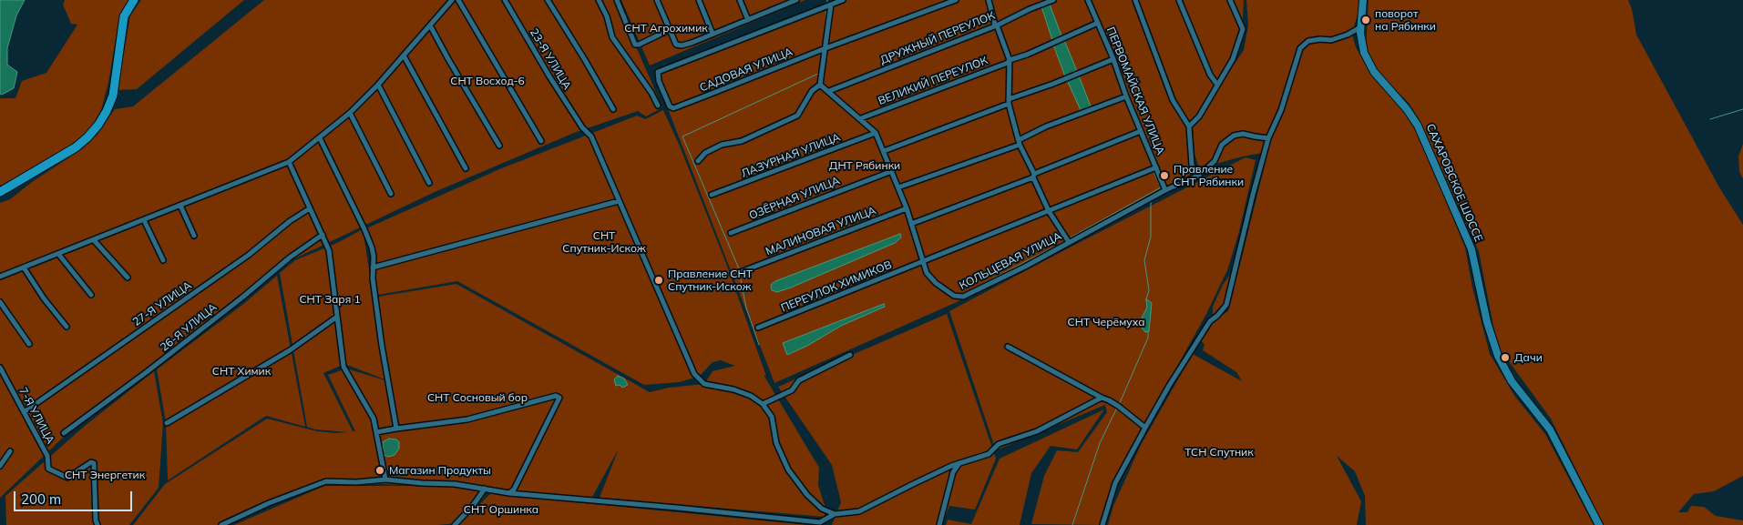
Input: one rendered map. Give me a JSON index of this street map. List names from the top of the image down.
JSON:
{
  "streets": {
    "main road": ["САХАРОВСКОЕ ШОССЕ"],
    "street": [
      "ДРУЖНЫЙ ПЕРЕУЛОК",
      "23-Я УЛИЦА",
      "САДОВАЯ УЛИЦА",
      "ВЕЛИКИЙ ПЕРЕУЛОК",
      "ПЕРВОМАЙСКАЯ УЛИЦА",
      "ЛАЗУРНАЯ УЛИЦА",
      "ОЗЁРНАЯ УЛИЦА",
      "МАЛИНОВАЯ УЛИЦА",
      "КОЛЬЦЕВАЯ УЛИЦА",
      "ПЕРЕУЛОК ХИМИКОВ",
      "27-Я УЛИЦА",
      "26-Я УЛИЦА",
      "7-Я УЛИЦА"
    ]
  },
  "crossings": [
    ["ДРУЖНЫЙ ПЕРЕУЛОК", "КОЛЬЦЕВАЯ УЛИЦА"],
    ["ВЕЛИКИЙ ПЕРЕУЛОК", "ПЕРВОМАЙСКАЯ УЛИЦА"],
    ["ВЕЛИКИЙ ПЕРЕУЛОК", "КОЛЬЦЕВАЯ УЛИЦА"],
    ["ПЕРВОМАЙСКАЯ УЛИЦА", "КОЛЬЦЕВАЯ УЛИЦА"],
    ["ПЕРВОМАЙСКАЯ УЛИЦА", "ПЕРЕУЛОК ХИМИКОВ"],
    ["ЛАЗУРНАЯ УЛИЦА", "КОЛЬЦЕВАЯ УЛИЦА"],
    ["ОЗЁРНАЯ УЛИЦА", "КОЛЬЦЕВАЯ УЛИЦА"],
    ["МАЛИНОВАЯ УЛИЦА", "КОЛЬЦЕВАЯ УЛИЦА"],
    ["КОЛЬЦЕВАЯ УЛИЦА", "ПЕРЕУЛОК ХИМИКОВ"],
    ["27-Я УЛИЦА", "7-Я УЛИЦА"]
  ],
  "parks": [
    "СНТ Агрохимик",
    "СНТ Восход-6",
    "ДНТ Рябинки",
    "СНТ Спутник-Искож",
    "СНТ Заря 1",
    "СНТ Черёмуха",
    "СНТ Химик",
    "СНТ Сосновый бор",
    "ТСН Спутник",
    "СНТ Энергетик",
    "СНТ Оршинка"
  ],
  "places": [
    "поворот на Рябинки",
    "Правление СНТ Рябинки",
    "Правление СНТ Спутник-Искож",
    "Дачи",
    "Магазин Продукты"
  ],
  "scale_bar": "200 m"
}
